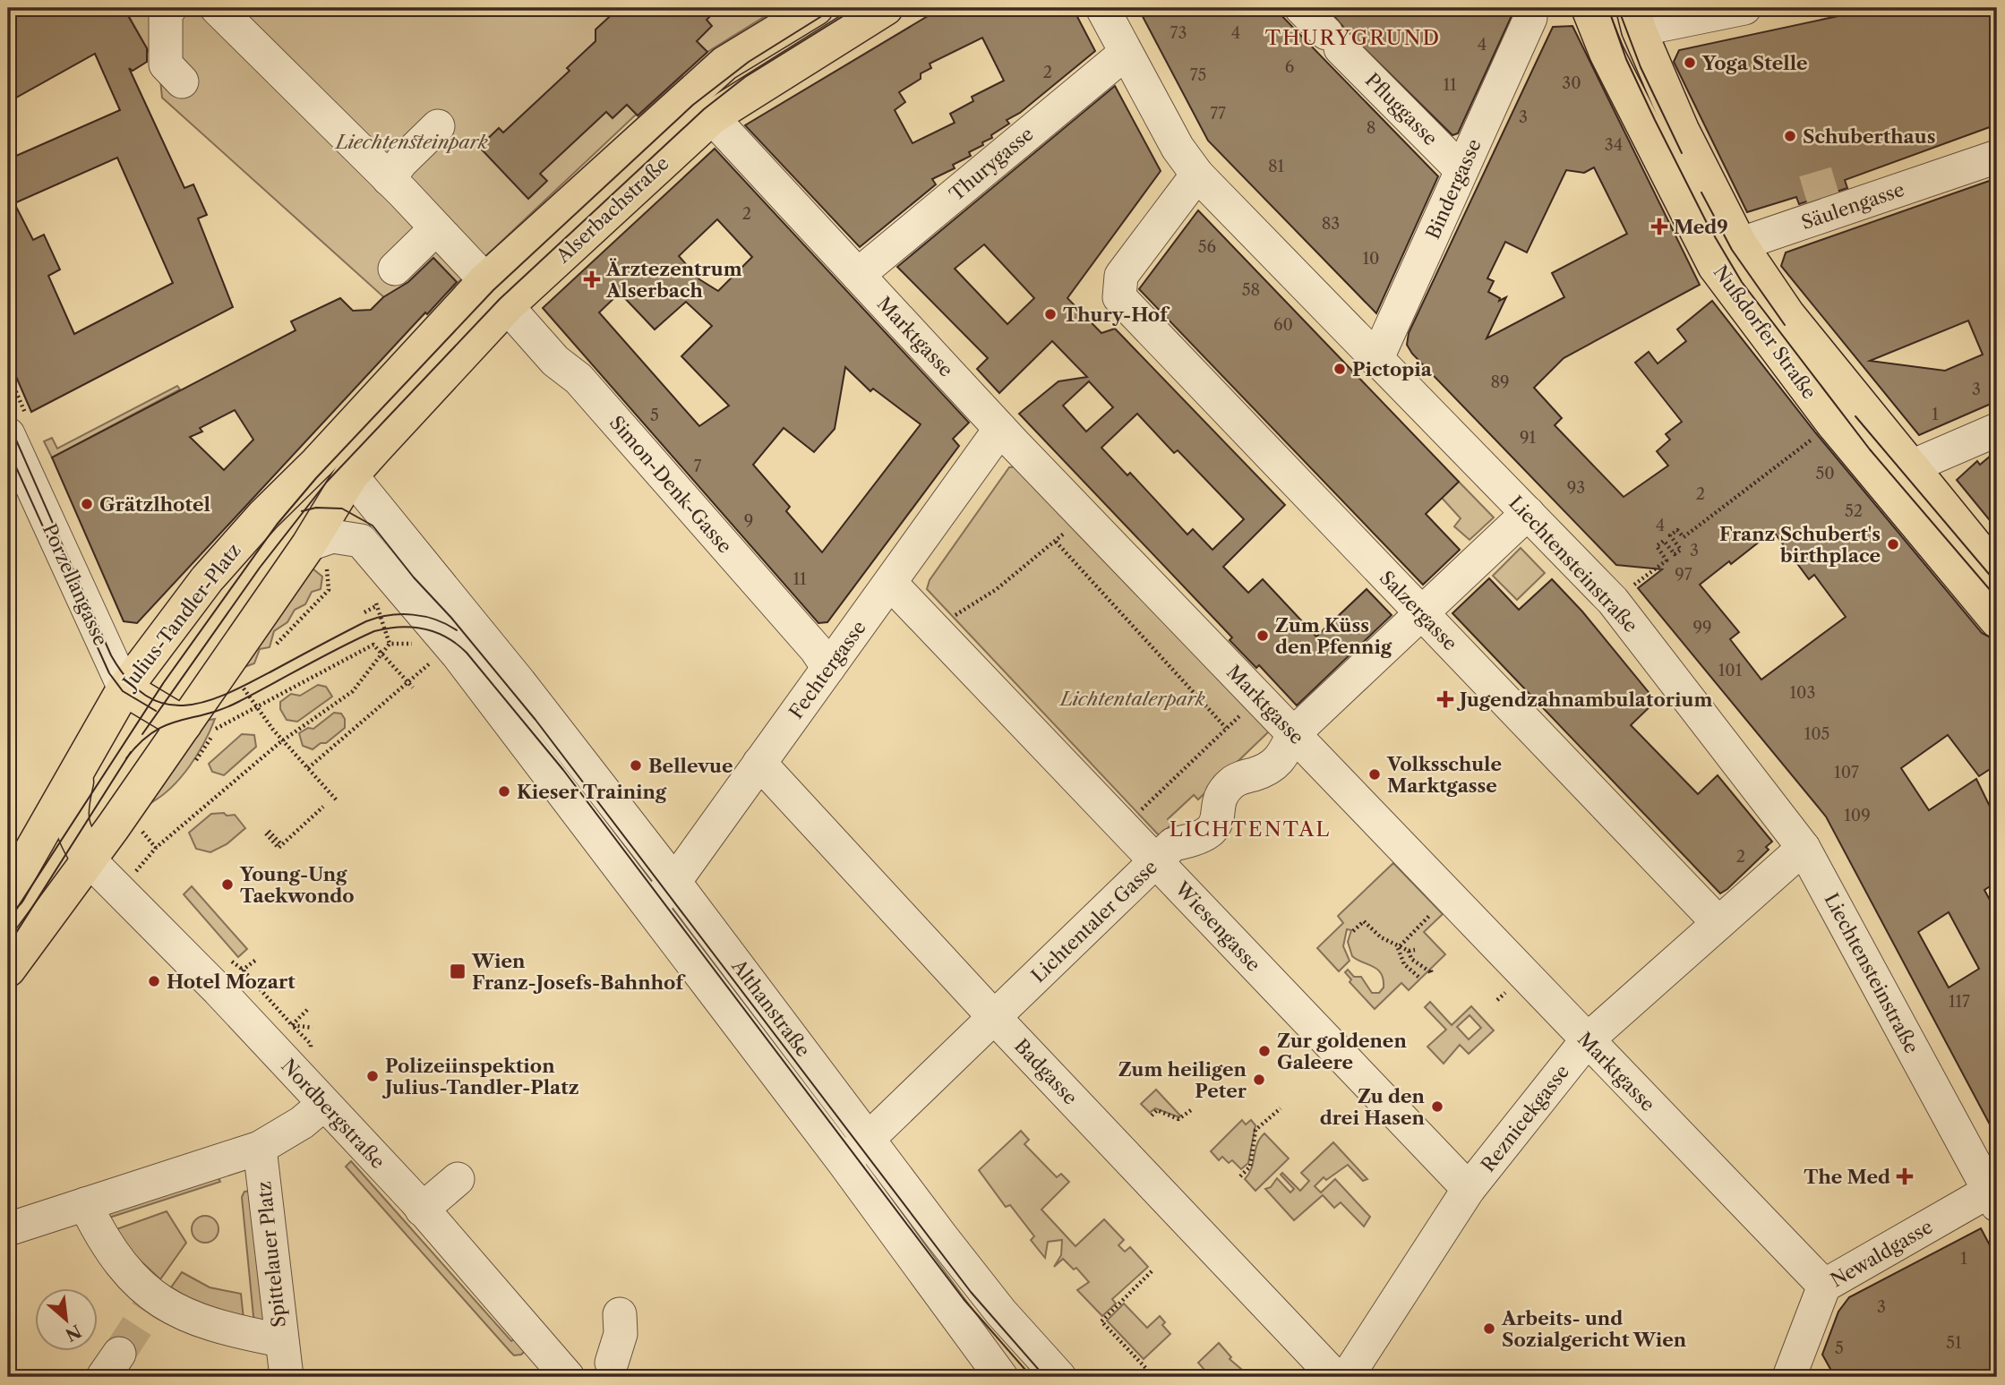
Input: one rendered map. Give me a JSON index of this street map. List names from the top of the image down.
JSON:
{
  "streets": {
    "main road": ["Alserbachstraße", "Nußdorfer Straße", "Julius-Tandler-Platz"],
    "street": [
      "Pfluggasse",
      "Thurygasse",
      "Bindergasse",
      "Säulengasse",
      "Marktgasse",
      "Simon-Denk-Gasse",
      "Liechtensteinstraße",
      "Porzellangasse",
      "Salzergasse",
      "Fechtergasse",
      "Lichtentaler Gasse",
      "Wiesengasse",
      "Althanstraße",
      "Badgasse",
      "Nordbergstraße",
      "Reznicekgasse",
      "Newaldgasse",
      "Spittelauer Platz"
    ]
  },
  "crossings": [
    ["Pfluggasse", "Bindergasse"],
    ["Thurygasse", "Marktgasse"],
    ["Thurygasse", "Liechtensteinstraße"],
    ["Bindergasse", "Liechtensteinstraße"],
    ["Säulengasse", "Nußdorfer Straße"],
    ["Alserbachstraße", "Marktgasse"],
    ["Alserbachstraße", "Simon-Denk-Gasse"],
    ["Alserbachstraße", "Julius-Tandler-Platz"],
    ["Marktgasse", "Fechtergasse"],
    ["Marktgasse", "Lichtentaler Gasse"],
    ["Marktgasse", "Reznicekgasse"],
    ["Marktgasse", "Newaldgasse"],
    ["Simon-Denk-Gasse", "Fechtergasse"],
    ["Liechtensteinstraße", "Salzergasse"],
    ["Liechtensteinstraße", "Lichtentaler Gasse"],
    ["Liechtensteinstraße", "Reznicekgasse"],
    ["Liechtensteinstraße", "Newaldgasse"],
    ["Porzellangasse", "Julius-Tandler-Platz"],
    ["Salzergasse", "Lichtentaler Gasse"],
    ["Salzergasse", "Reznicekgasse"],
    ["Fechtergasse", "Wiesengasse"],
    ["Fechtergasse", "Althanstraße"],
    ["Fechtergasse", "Badgasse"],
    ["Lichtentaler Gasse", "Wiesengasse"],
    ["Lichtentaler Gasse", "Althanstraße"],
    ["Lichtentaler Gasse", "Badgasse"],
    ["Wiesengasse", "Reznicekgasse"]
  ],
  "districts": ["THURYGRUND", "LICHTENTAL"],
  "parks": ["Liechtensteinpark", "Lichtentalerpark"],
  "places": {
    "other": [
      "Yoga Stelle",
      "Schuberthaus",
      "Thury-Hof",
      "Pictopia",
      "Grätzlhotel",
      "Franz Schubert's birthplace",
      "Zum Küss den Pfennig",
      "Bellevue",
      "Volksschule Marktgasse",
      "Kieser Training",
      "Young-Ung Taekwondo",
      "Hotel Mozart",
      "Zur goldenen Galeere",
      "Polizeiinspektion Julius-Tandler-Platz",
      "Zum heiligen Peter",
      "Zu den drei Hasen",
      "Arbeits- und Sozialgericht Wien"
    ],
    "health": [
      "Med9",
      "Ärztezentrum Alserbach",
      "Jugendzahnambulatorium",
      "The Med"
    ],
    "transit": ["Wien Franz-Josefs-Bahnhof"]
  },
  "house_numbers": [
    "73",
    "4",
    "4",
    "6",
    "2",
    "75",
    "30",
    "11",
    "77",
    "3",
    "8",
    "34",
    "81",
    "2",
    "83",
    "56",
    "10",
    "58",
    "60",
    "89",
    "3",
    "1",
    "5",
    "91",
    "7",
    "50",
    "93",
    "2",
    "52",
    "9",
    "4",
    "3",
    "97",
    "11",
    "99",
    "101",
    "103",
    "105",
    "107",
    "109",
    "2",
    "117",
    "1",
    "3",
    "51",
    "5"
  ],
  "north": "bottom right"
}
